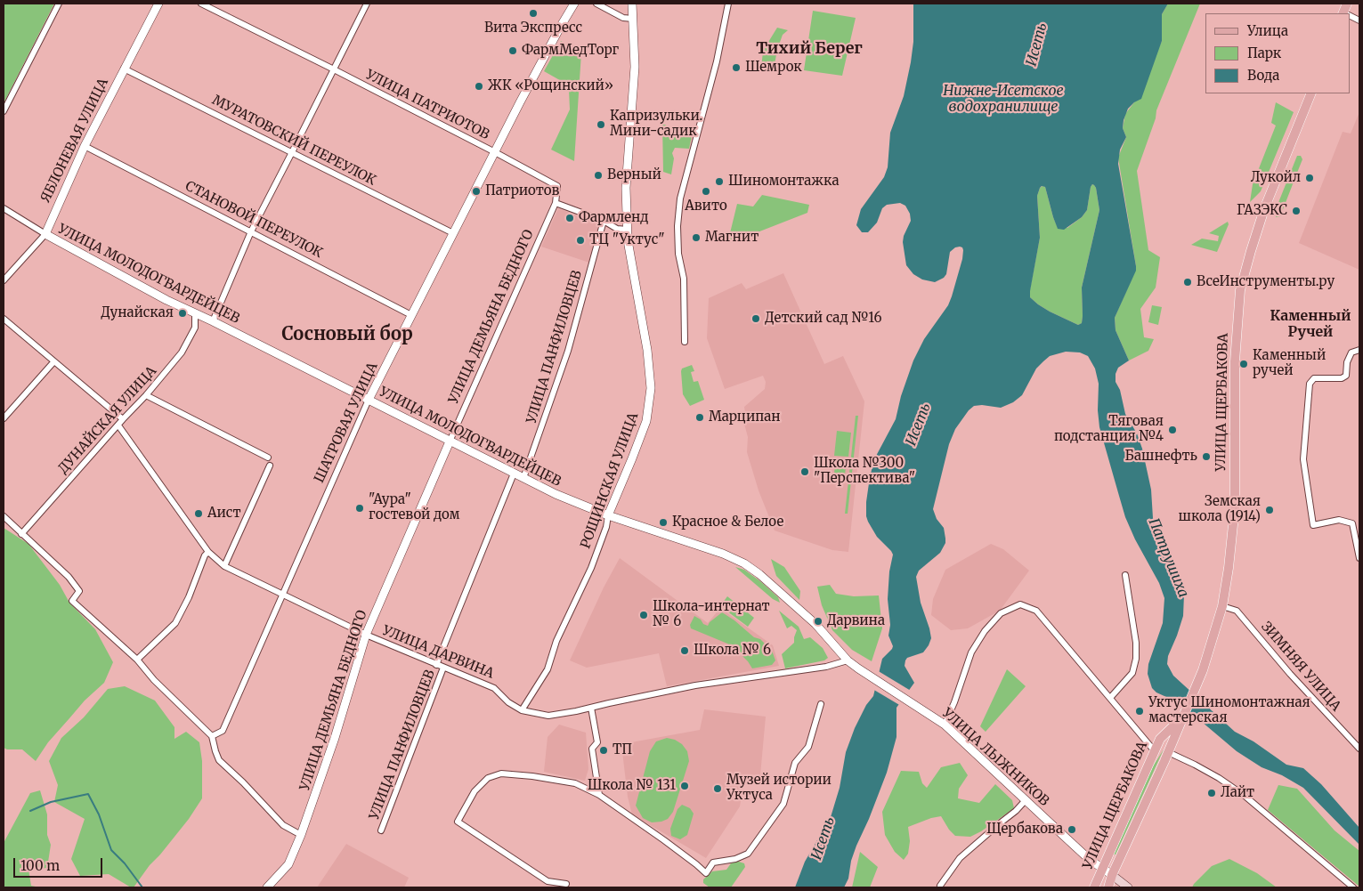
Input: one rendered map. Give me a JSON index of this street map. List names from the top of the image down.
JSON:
{
  "streets": {
    "main road": ["УЛИЦА ЩЕРБАКОВА"],
    "street": [
      "УЛИЦА ПАТРИОТОВ",
      "ЯБЛОНЕВАЯ УЛИЦА",
      "МУРАТОВСКИЙ ПЕРЕУЛОК",
      "СТАНОВОЙ ПЕРЕУЛОК",
      "УЛИЦА МОЛОДОГВАРДЕЙЦЕВ",
      "УЛИЦА ДЕМЬЯНА БЕДНОГО",
      "УЛИЦА ПАНФИЛОВЦЕВ",
      "ДУНАЙСКАЯ УЛИЦА",
      "ШАТРОВАЯ УЛИЦА",
      "РОЩИНСКАЯ УЛИЦА",
      "УЛИЦА ДАРВИНА",
      "ЗИМНЯЯ УЛИЦА",
      "УЛИЦА ЛЫЖНИКОВ"
    ]
  },
  "crossings": [
    ["УЛИЦА ПАТРИОТОВ", "УЛИЦА ДЕМЬЯНА БЕДНОГО"],
    ["УЛИЦА ПАТРИОТОВ", "ШАТРОВАЯ УЛИЦА"],
    ["ЯБЛОНЕВАЯ УЛИЦА", "МУРАТОВСКИЙ ПЕРЕУЛОК"],
    ["ЯБЛОНЕВАЯ УЛИЦА", "СТАНОВОЙ ПЕРЕУЛОК"],
    ["ЯБЛОНЕВАЯ УЛИЦА", "УЛИЦА МОЛОДОГВАРДЕЙЦЕВ"],
    ["МУРАТОВСКИЙ ПЕРЕУЛОК", "ШАТРОВАЯ УЛИЦА"],
    ["СТАНОВОЙ ПЕРЕУЛОК", "ШАТРОВАЯ УЛИЦА"],
    ["УЛИЦА МОЛОДОГВАРДЕЙЦЕВ", "УЛИЦА ДЕМЬЯНА БЕДНОГО"],
    ["УЛИЦА МОЛОДОГВАРДЕЙЦЕВ", "УЛИЦА ПАНФИЛОВЦЕВ"],
    ["УЛИЦА МОЛОДОГВАРДЕЙЦЕВ", "ДУНАЙСКАЯ УЛИЦА"],
    ["УЛИЦА МОЛОДОГВАРДЕЙЦЕВ", "ШАТРОВАЯ УЛИЦА"],
    ["УЛИЦА МОЛОДОГВАРДЕЙЦЕВ", "РОЩИНСКАЯ УЛИЦА"],
    ["УЛИЦА МОЛОДОГВАРДЕЙЦЕВ", "УЛИЦА ЛЫЖНИКОВ"],
    ["УЛИЦА ДЕМЬЯНА БЕДНОГО", "УЛИЦА ДАРВИНА"],
    ["УЛИЦА ПАНФИЛОВЦЕВ", "УЛИЦА ДАРВИНА"],
    ["УЛИЦА ЩЕРБАКОВА", "ЗИМНЯЯ УЛИЦА"],
    ["УЛИЦА ЩЕРБАКОВА", "УЛИЦА ЛЫЖНИКОВ"],
    ["ДУНАЙСКАЯ УЛИЦА", "УЛИЦА ДАРВИНА"],
    ["ШАТРОВАЯ УЛИЦА", "УЛИЦА ДАРВИНА"],
    ["РОЩИНСКАЯ УЛИЦА", "УЛИЦА ДАРВИНА"],
    ["УЛИЦА ДАРВИНА", "УЛИЦА ЛЫЖНИКОВ"]
  ],
  "districts": ["Тихий Берег", "Каменный Ручей", "Сосновый бор"],
  "water": ["Исеть", "Нижне-Исетское водохранилище", "Патрушиха"],
  "places": [
    "Вита Экспресс",
    "ФармМедТорг",
    "Шемрок",
    "ЖК «Рощинский»",
    "Капризульки. Мини-садик",
    "Верный",
    "Лукойл",
    "Шиномонтажка",
    "Патриотов",
    "Авито",
    "ГАЗЭКС",
    "Фармленд",
    "Магнит",
    "ТЦ \"Уктус\"",
    "ВсеИнструменты.ру",
    "Дунайская",
    "Детский сад №16",
    "Каменный ручей",
    "Марципан",
    "Тяговая подстанция №4",
    "Башнефть",
    "Школа №300 \"Перспектива\"",
    "\"Аура\" гостевой дом",
    "Земская школа (1914)",
    "Аист",
    "Красное & Белое",
    "Школа-интернат № 6",
    "Дарвина",
    "Школа № 6",
    "Уктус Шиномонтажная мастерская",
    "ТП",
    "Школа № 131",
    "Музей истории Уктуса",
    "Лайт",
    "Щербакова"
  ],
  "legend": ["Улица", "Парк", "Вода"],
  "scale_bar": "100 m"
}
